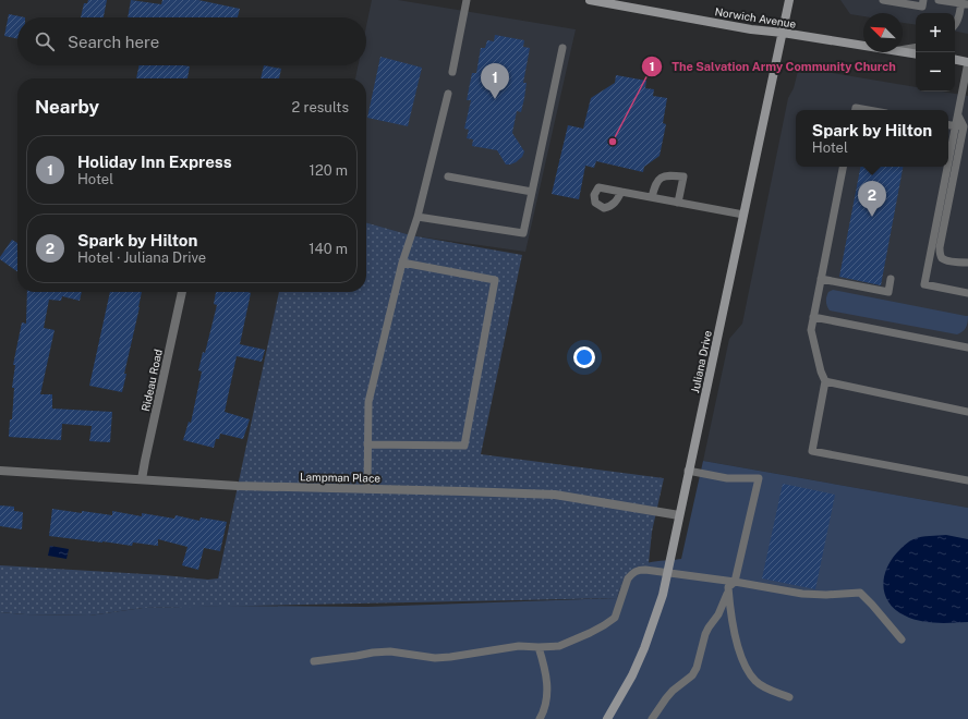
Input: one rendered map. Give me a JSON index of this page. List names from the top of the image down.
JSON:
{
  "streets": {
    "street": [
      "Norwich Avenue",
      "Juliana Drive",
      "Rideau Road",
      "Lampman Place"
    ]
  },
  "crossings": [
    ["Norwich Avenue", "Juliana Drive"],
    ["Juliana Drive", "Lampman Place"],
    ["Rideau Road", "Lampman Place"]
  ],
  "places": ["The Salvation Army Community Church"],
  "north": "top left",
  "page": {
    "map_buttons": ["+", "−"],
    "search": "Search here",
    "pins": ["1", "2"],
    "heading": ["Nearby", "2 results"],
    "popup": ["Spark by Hilton", "Hotel"],
    "list": [
      {
        "mark": "1",
        "name": "Holiday Inn Express",
        "note": "Hotel",
        "value": "120 m"
      },
      {
        "mark": "2",
        "name": "Spark by Hilton",
        "note": "Hotel · Juliana Drive",
        "value": "140 m"
      }
    ]
  }
}
